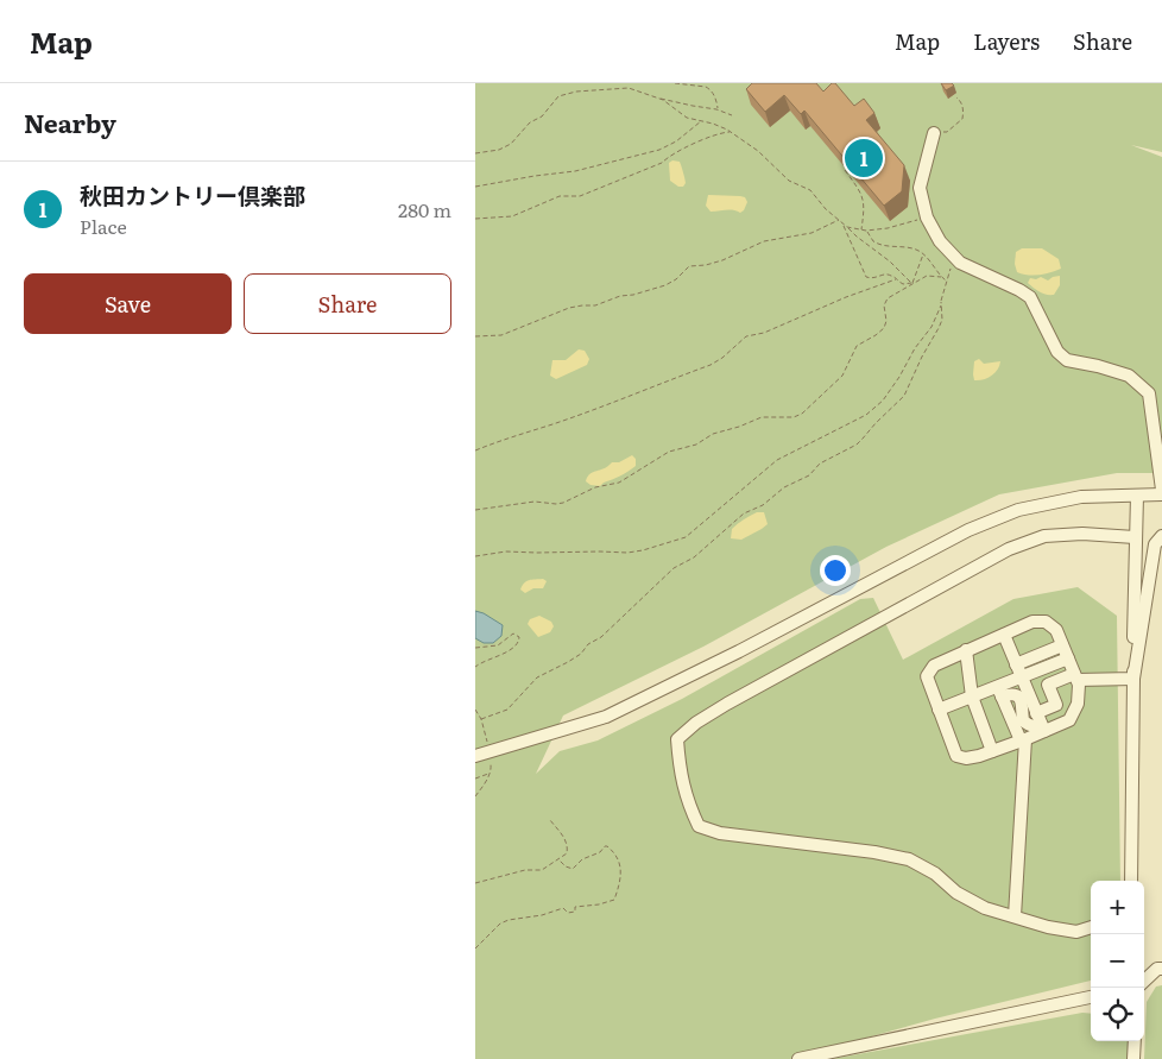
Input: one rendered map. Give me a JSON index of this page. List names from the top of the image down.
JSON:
{
  "page": {
    "header": "Map",
    "nav": ["Map", "Layers", "Share"],
    "heading": "Nearby",
    "pins": "1",
    "list": [
      {
        "mark": "1",
        "name": "秋田カントリー倶楽部",
        "note": "Place",
        "value": "280 m"
      }
    ],
    "buttons": ["Save", "Share"],
    "map_buttons": ["+", "−"]
  }
}
